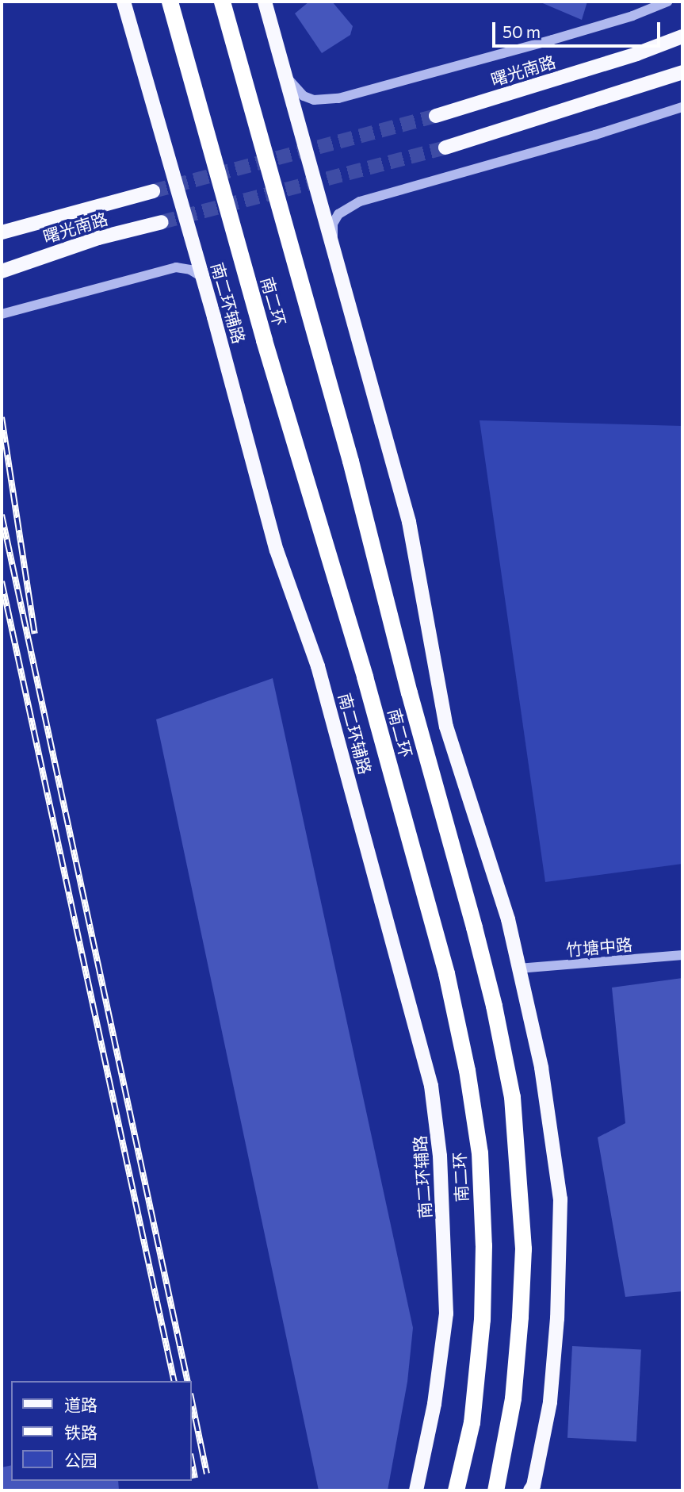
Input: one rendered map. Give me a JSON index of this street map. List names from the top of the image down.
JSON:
{
  "streets": {
    "highway": ["南二环"],
    "main road": ["曙光南路", "南二环辅路"],
    "street": ["竹塘中路"]
  },
  "legend": ["道路", "铁路", "公园"],
  "scale_bar": "50 m"
}
